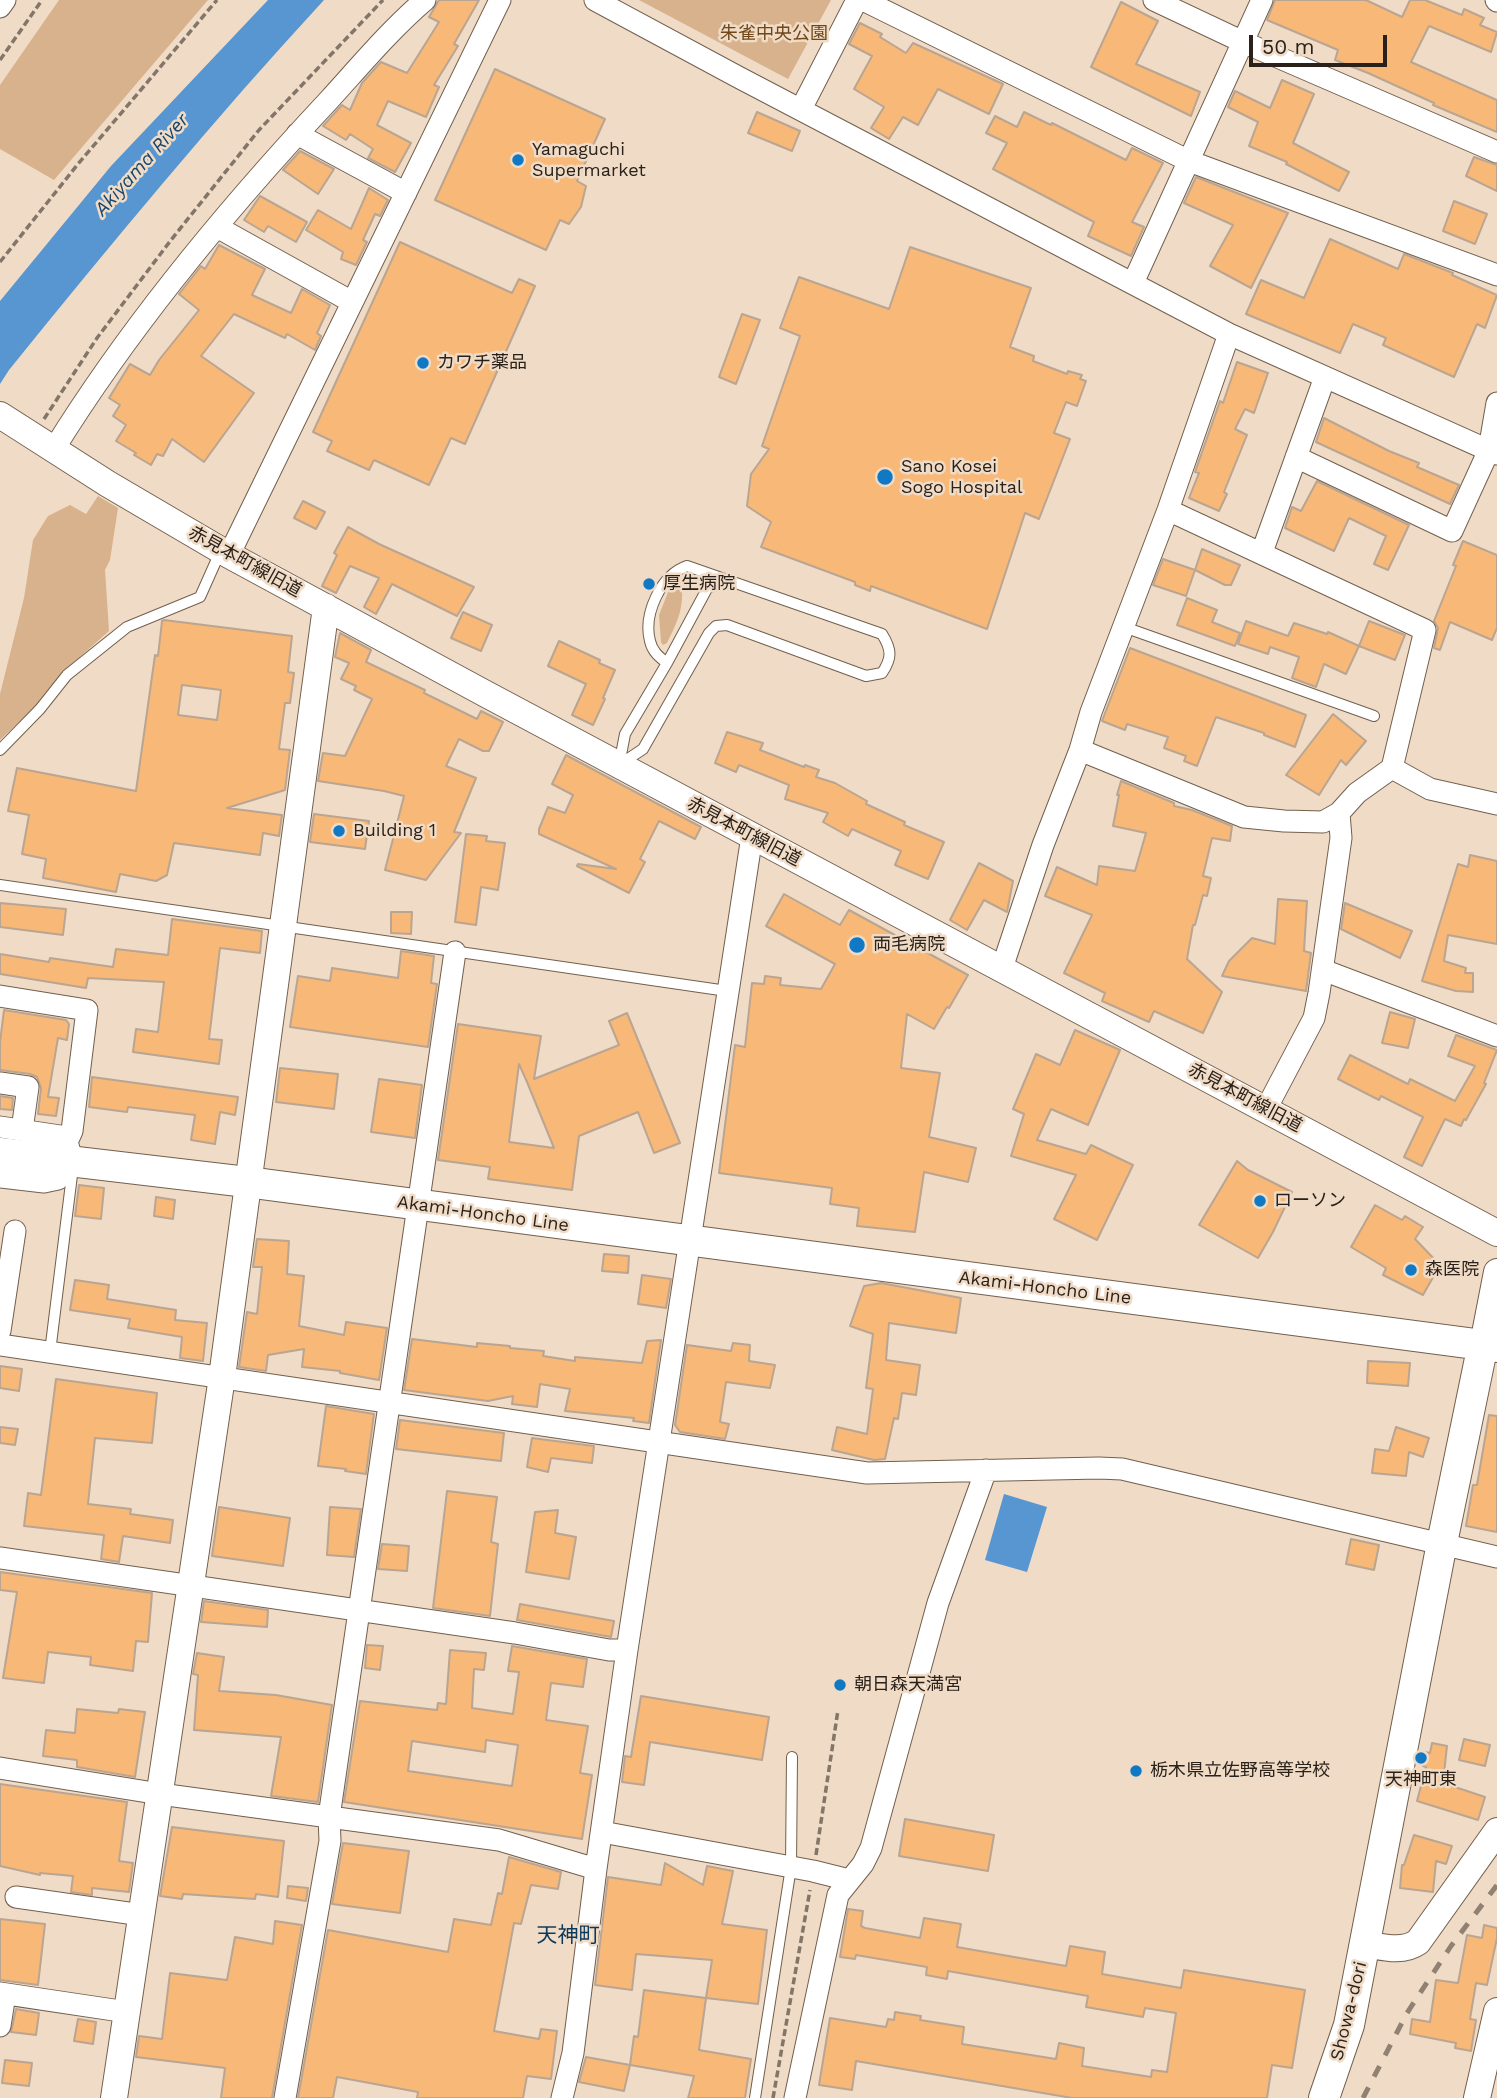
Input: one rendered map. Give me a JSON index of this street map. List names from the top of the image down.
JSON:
{
  "streets": {
    "main road": ["Akami-Honcho Line", "Showa-dori"],
    "street": ["赤見本町線旧道"]
  },
  "districts": ["天神町"],
  "water": ["Akiyama River"],
  "parks": ["朱雀中央公園"],
  "places": [
    "Yamaguchi Supermarket",
    "カワチ薬品",
    "Sano Kosei Sogo Hospital",
    "厚生病院",
    "Building 1",
    "両毛病院",
    "ローソン",
    "森医院",
    "朝日森天満宮",
    "天神町東",
    "栃木県立佐野高等学校"
  ],
  "scale_bar": "50 m"
}
